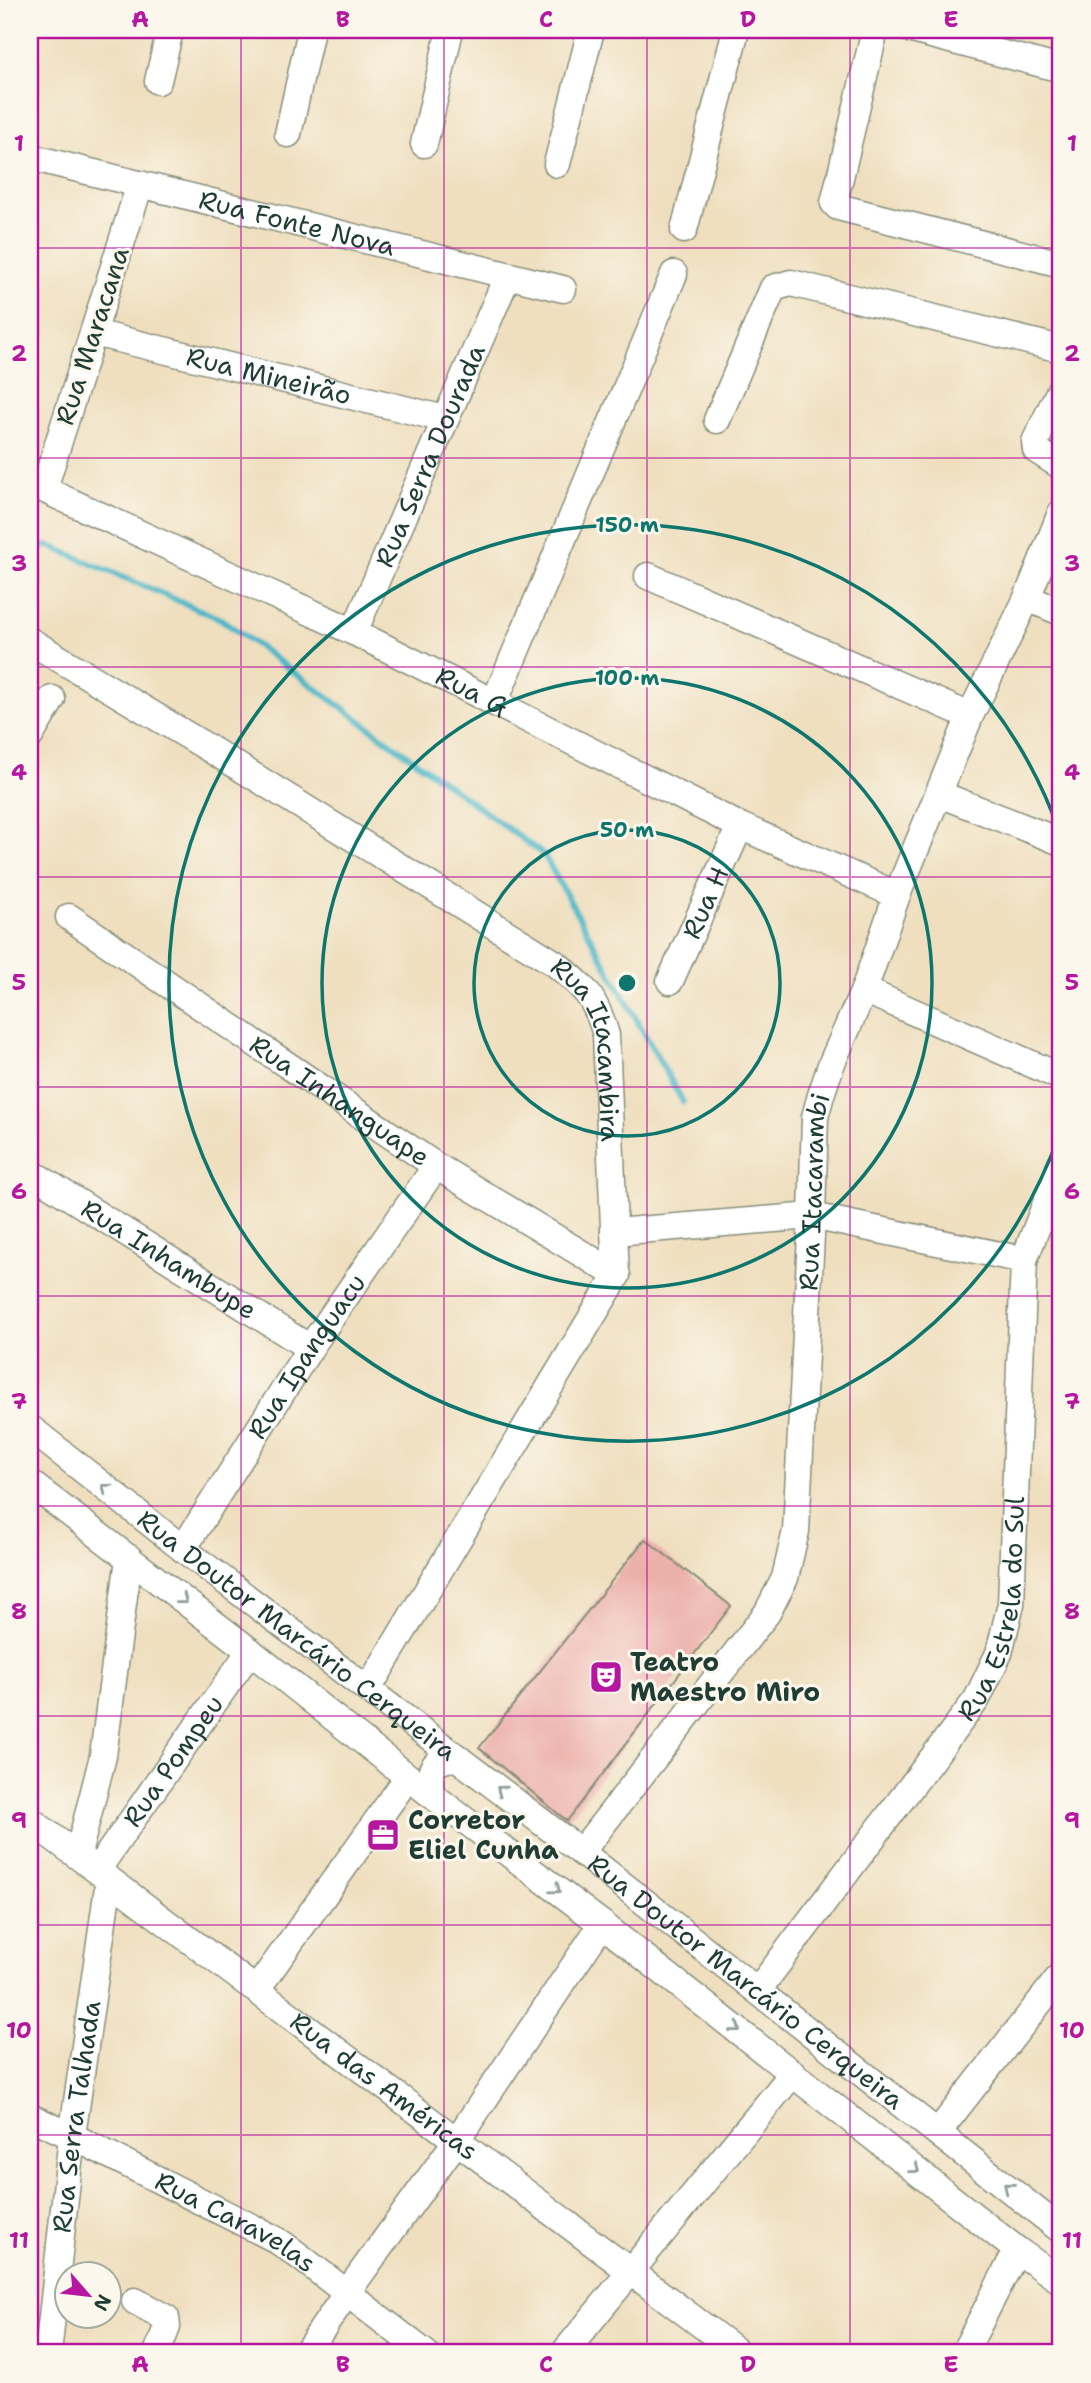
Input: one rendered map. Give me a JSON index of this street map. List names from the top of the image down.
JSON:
{
  "streets": {
    "street": [
      "Rua Fonte Nova",
      "Rua Maracana",
      "Rua Mineirão",
      "Rua Serra Dourada",
      "Rua G",
      "Rua H",
      "Rua Itacambira",
      "Rua Inhanguape",
      "Rua Itacarambi",
      "Rua Inhambupe",
      "Rua Ipanguacu",
      "Rua Estrela do Sul",
      "Rua Doutor Marcário Cerqueira",
      "Rua Pompeu",
      "Rua das Américas",
      "Rua Serra Talhada",
      "Rua Caravelas"
    ]
  },
  "crossings": [
    ["Rua Fonte Nova", "Rua Maracana"],
    ["Rua Fonte Nova", "Rua Serra Dourada"],
    ["Rua Maracana", "Rua Mineirão"],
    ["Rua Maracana", "Rua G"],
    ["Rua Mineirão", "Rua Serra Dourada"],
    ["Rua Serra Dourada", "Rua G"],
    ["Rua G", "Rua H"],
    ["Rua G", "Rua Itacarambi"],
    ["Rua Itacambira", "Rua Inhanguape"],
    ["Rua Inhanguape", "Rua Ipanguacu"],
    ["Rua Itacarambi", "Rua Doutor Marcário Cerqueira"],
    ["Rua Inhambupe", "Rua Ipanguacu"],
    ["Rua Ipanguacu", "Rua Doutor Marcário Cerqueira"],
    ["Rua Estrela do Sul", "Rua Doutor Marcário Cerqueira"],
    ["Rua Doutor Marcário Cerqueira", "Rua Pompeu"],
    ["Rua Doutor Marcário Cerqueira", "Rua Serra Talhada"],
    ["Rua Pompeu", "Rua das Américas"],
    ["Rua Pompeu", "Rua Serra Talhada"],
    ["Rua das Américas", "Rua Serra Talhada"],
    ["Rua Serra Talhada", "Rua Caravelas"]
  ],
  "places": {
    "theatre": ["Teatro Maestro Miro"],
    "office": ["Corretor Eliel Cunha"]
  },
  "north": "bottom right",
  "grid": {
    "columns": [
      "A",
      "B",
      "C",
      "D",
      "E"
    ],
    "rows": [
      "1",
      "2",
      "3",
      "4",
      "5",
      "6",
      "7",
      "8",
      "9",
      "10",
      "11"
    ]
  },
  "rings": ["150 m", "100 m", "50 m"]
}
